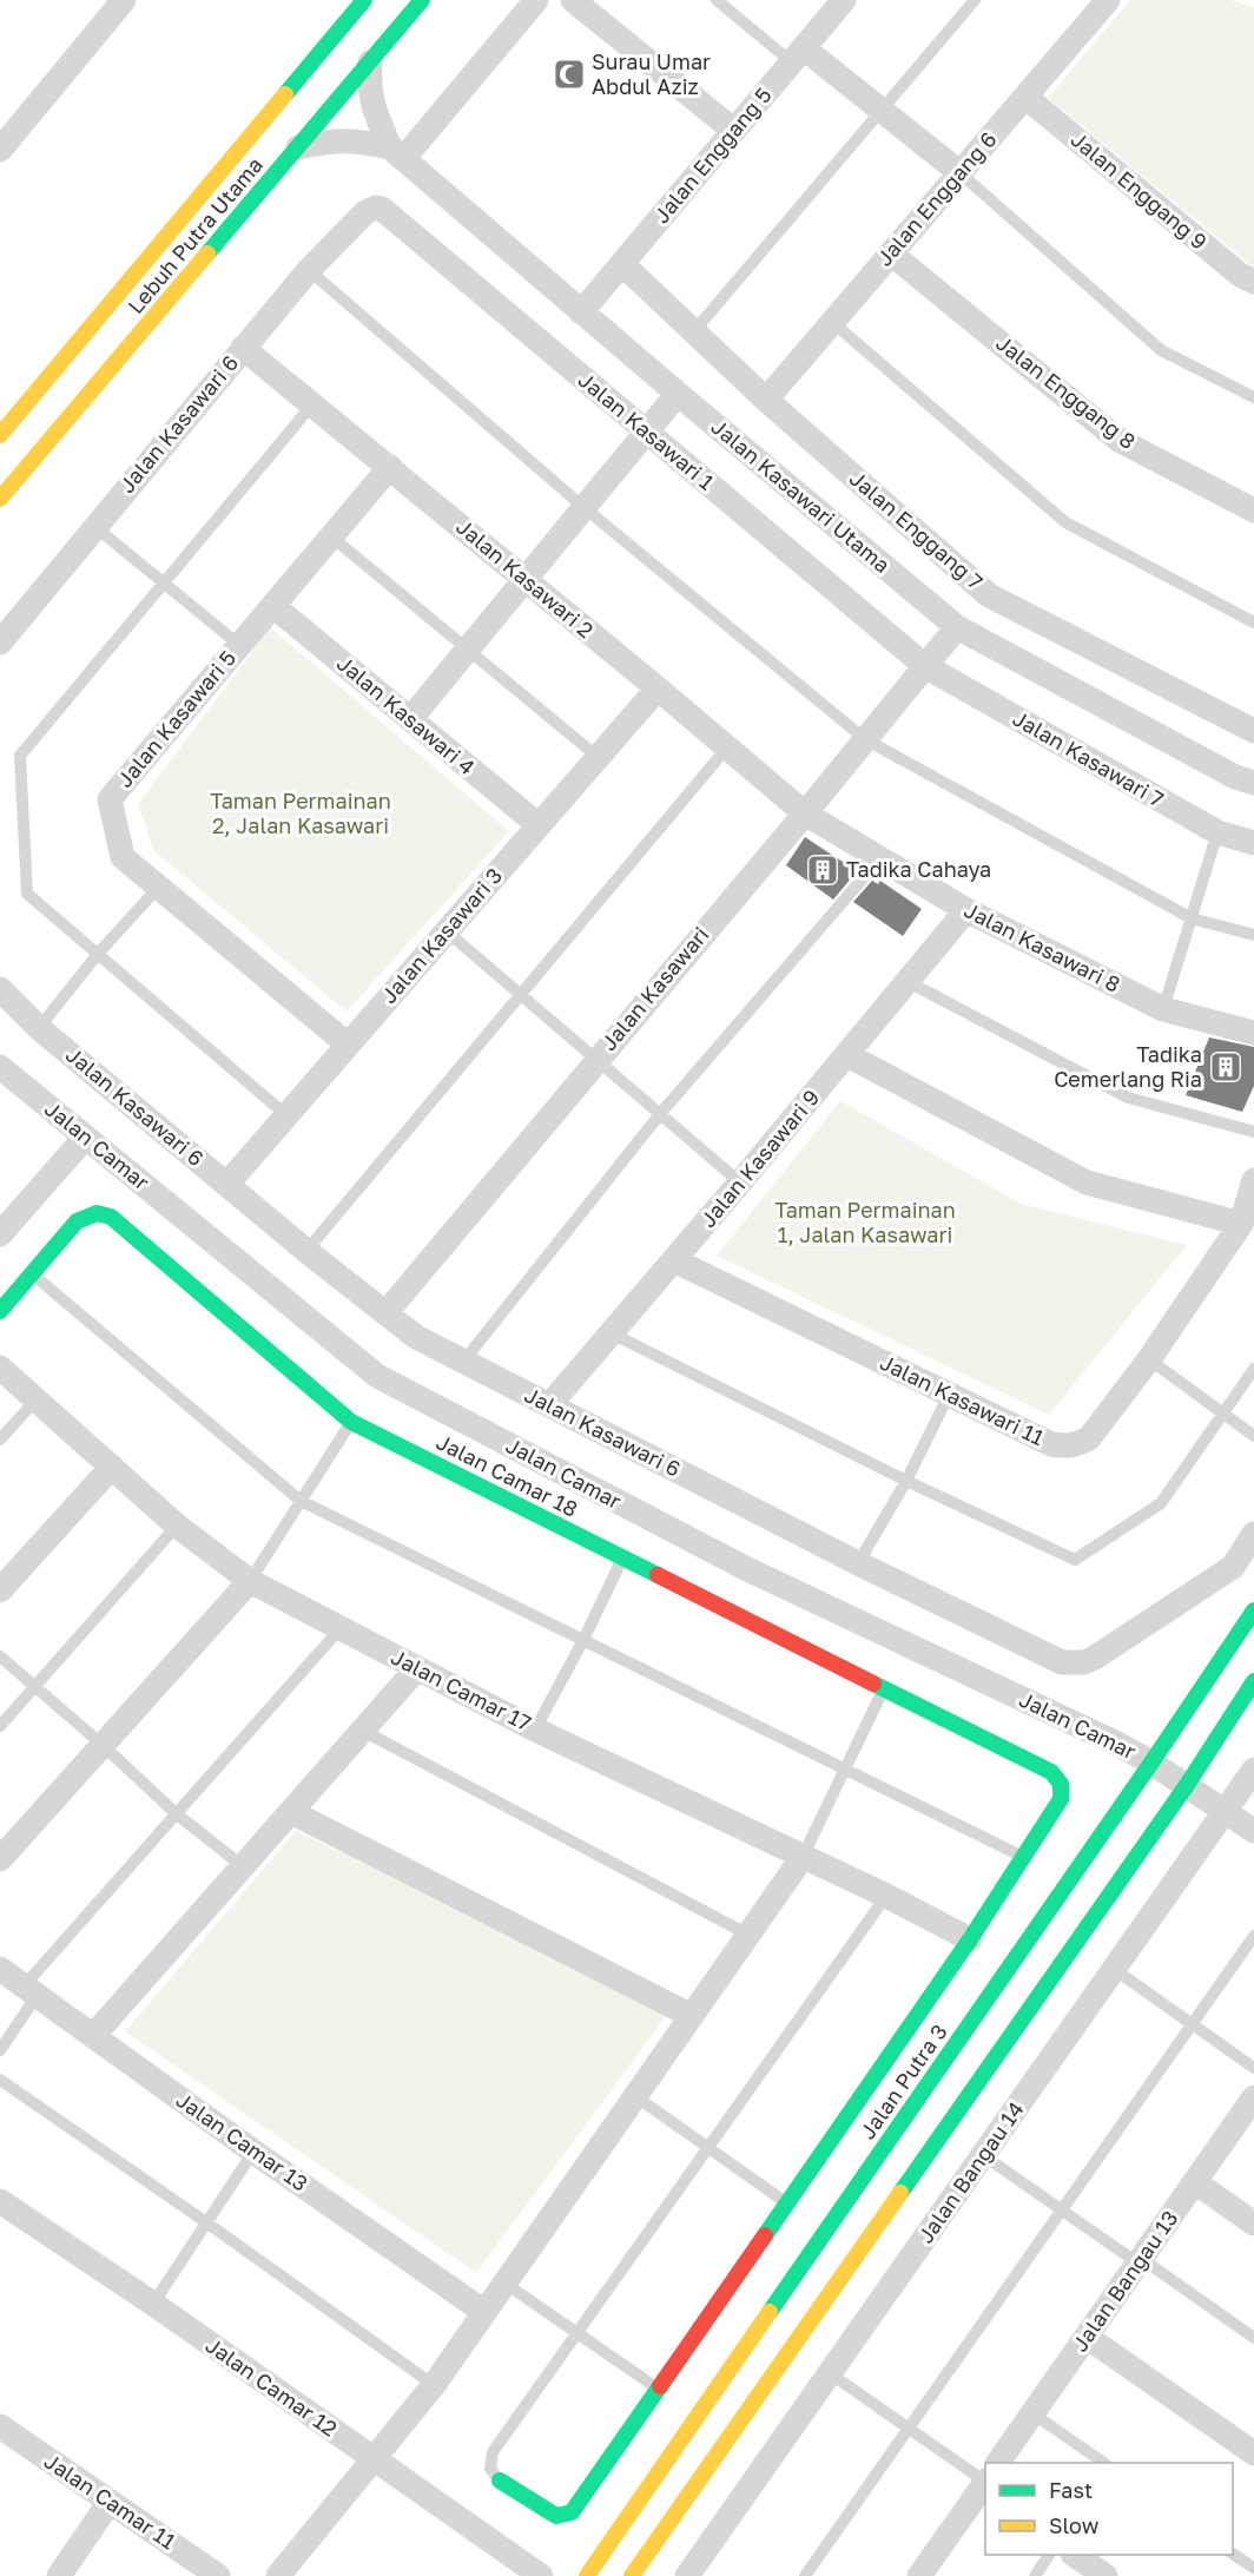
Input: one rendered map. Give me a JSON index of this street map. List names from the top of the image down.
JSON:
{
  "streets": {
    "street": [
      "Jalan Enggang 5",
      "Jalan Enggang 9",
      "Jalan Enggang 6",
      "Lebuh Putra Utama",
      "Jalan Enggang 8",
      "Jalan Kasawari 6",
      "Jalan Kasawari 1",
      "Jalan Kasawari Utama",
      "Jalan Enggang 7",
      "Jalan Kasawari 2",
      "Jalan Kasawari 4",
      "Jalan Kasawari 5",
      "Jalan Kasawari 7",
      "Jalan Kasawari 3",
      "Jalan Kasawari 8",
      "Jalan Kasawari",
      "Jalan Camar",
      "Jalan Kasawari 9",
      "Jalan Kasawari 11",
      "Jalan Camar 18",
      "Jalan Camar 17",
      "Jalan Putra 3",
      "Jalan Camar 13",
      "Jalan Bangau 14",
      "Jalan Bangau 13",
      "Jalan Camar 12",
      "Jalan Camar 11"
    ]
  },
  "crossings": [
    ["Jalan Enggang 5", "Jalan Kasawari Utama"],
    ["Jalan Enggang 5", "Jalan Enggang 7"],
    ["Jalan Enggang 9", "Jalan Enggang 6"],
    ["Jalan Enggang 6", "Jalan Enggang 8"],
    ["Jalan Enggang 6", "Jalan Enggang 7"],
    ["Jalan Kasawari 6", "Jalan Kasawari 1"],
    ["Jalan Kasawari 6", "Jalan Kasawari 2"],
    ["Jalan Kasawari 6", "Jalan Kasawari 3"],
    ["Jalan Kasawari 6", "Jalan Kasawari"],
    ["Jalan Kasawari 6", "Jalan Kasawari 9"],
    ["Jalan Kasawari 1", "Jalan Kasawari 7"],
    ["Jalan Kasawari 1", "Jalan Kasawari"],
    ["Jalan Kasawari Utama", "Jalan Kasawari"],
    ["Jalan Kasawari 2", "Jalan Kasawari 5"],
    ["Jalan Kasawari 2", "Jalan Kasawari 3"],
    ["Jalan Kasawari 2", "Jalan Kasawari 8"],
    ["Jalan Kasawari 2", "Jalan Kasawari"],
    ["Jalan Kasawari 4", "Jalan Kasawari 5"],
    ["Jalan Kasawari 4", "Jalan Kasawari 3"],
    ["Jalan Kasawari 5", "Jalan Kasawari 3"],
    ["Jalan Kasawari 7", "Jalan Kasawari"],
    ["Jalan Kasawari 8", "Jalan Kasawari"],
    ["Jalan Kasawari 8", "Jalan Kasawari 9"],
    ["Jalan Camar", "Jalan Putra 3"],
    ["Jalan Kasawari 9", "Jalan Kasawari 11"]
  ],
  "parks": ["Taman Permainan 2, Jalan Kasawari", "Taman Permainan 1, Jalan Kasawari"],
  "places": {
    "mosque": ["Surau Umar Abdul Aziz"],
    "building": ["Tadika Cahaya", "Tadika Cemerlang Ria"]
  },
  "legend": ["Fast", "Slow"]
}
